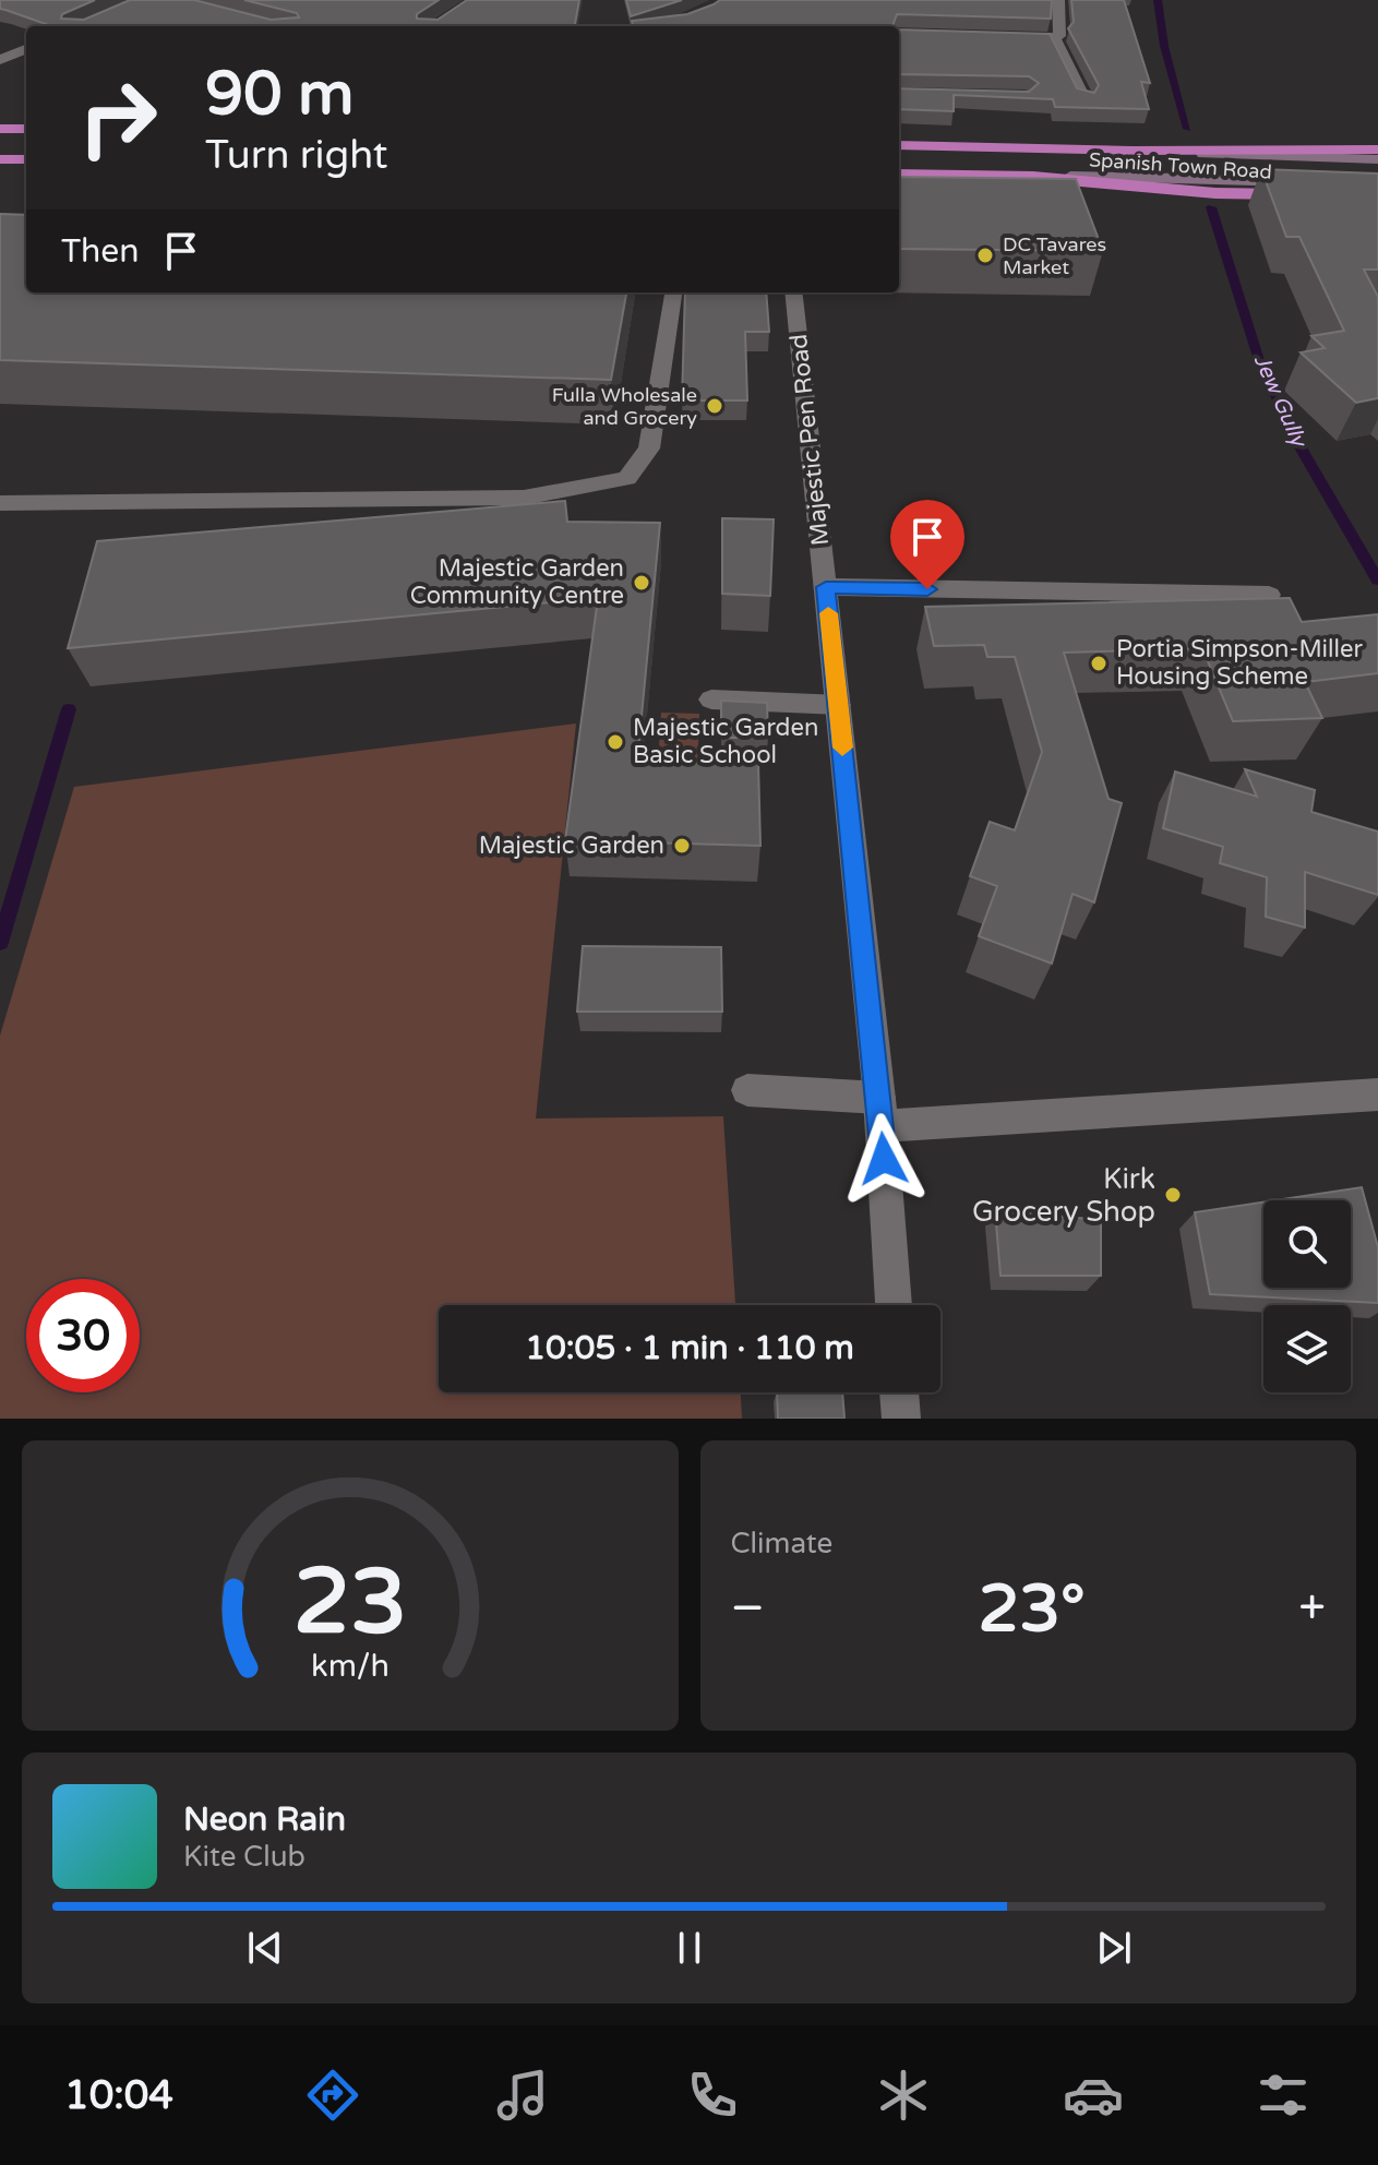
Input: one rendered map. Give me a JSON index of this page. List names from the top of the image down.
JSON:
{
  "streets": {
    "highway": ["Spanish Town Road"],
    "street": ["Majestic Pen Road"]
  },
  "water": ["Jew Gully"],
  "places": [
    "DC Tavares Market",
    "Fulla Wholesale and Grocery",
    "Majestic Garden Community Centre",
    "Portia Simpson-Miller Housing Scheme",
    "Majestic Garden Basic School",
    "Majestic Garden",
    "Kirk Grocery Shop"
  ],
  "page": {
    "turn": ["90 m", "Turn right"],
    "then": "Then",
    "limit": "30",
    "trip": "10:05 · 1 min · 110 m",
    "tile": "Climate",
    "heat": ["−", "23°", "+"],
    "song": ["Neon Rain", "Kite Club"],
    "tabs": "10:04",
    "gauge": ["23", "km/h"]
  }
}
